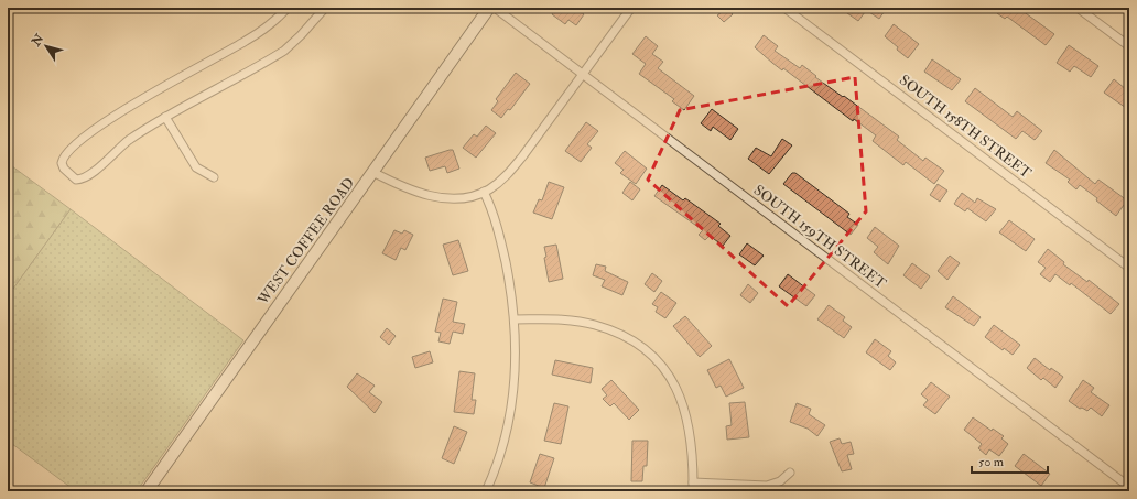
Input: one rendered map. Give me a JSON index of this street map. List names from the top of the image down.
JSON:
{
  "streets": {
    "street": ["SOUTH 158TH STREET", "SOUTH 159TH STREET", "WEST COFFEE ROAD"]
  },
  "scale_bar": "50 m",
  "north": "top left"
}
